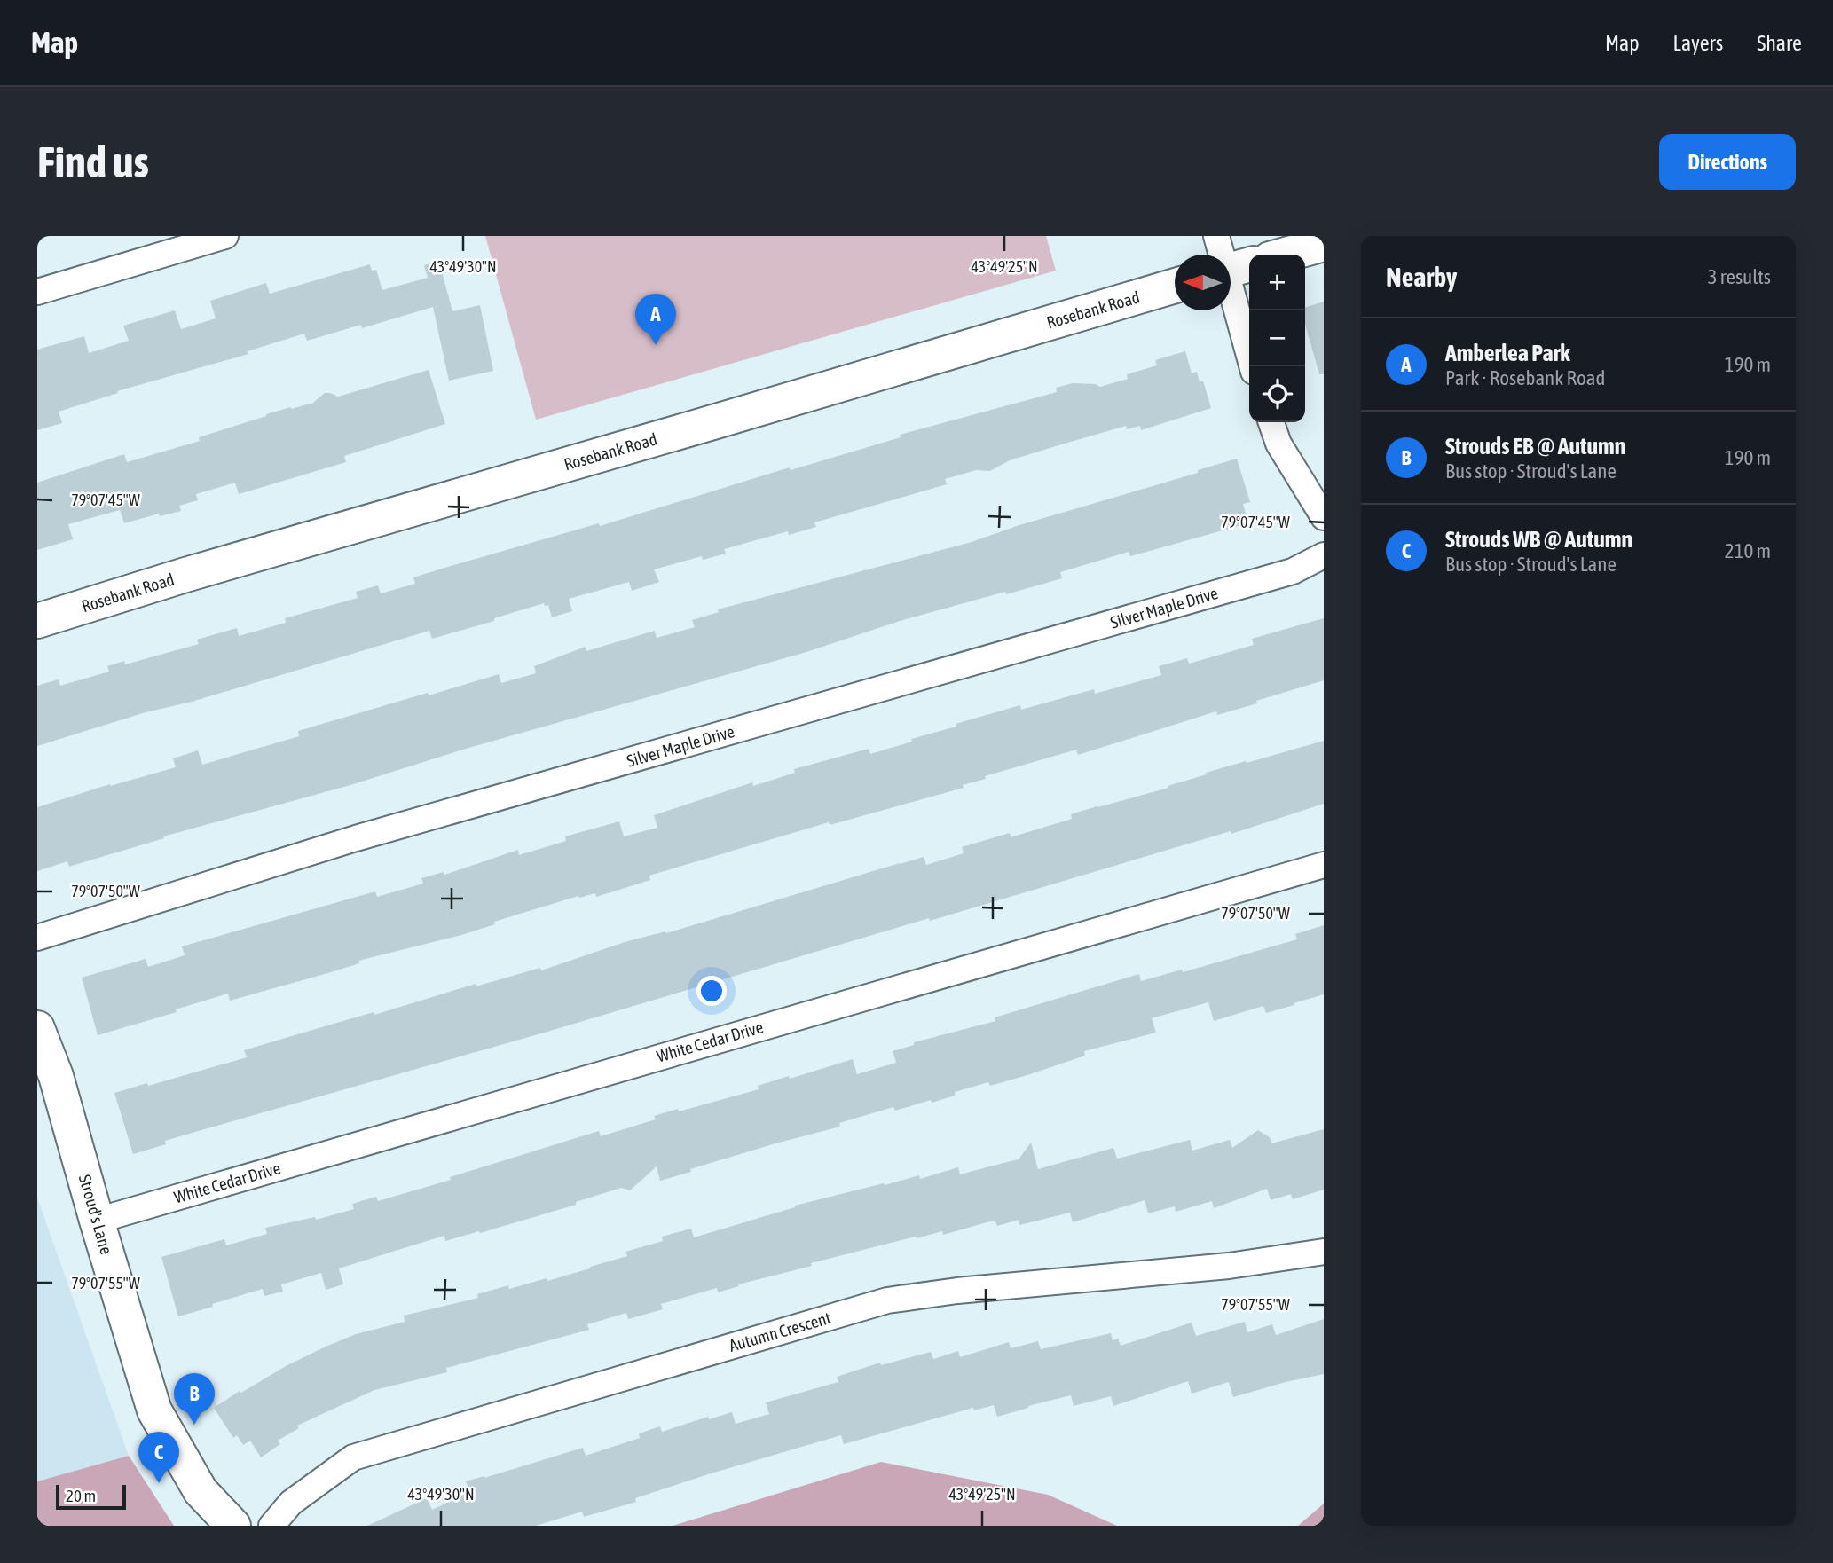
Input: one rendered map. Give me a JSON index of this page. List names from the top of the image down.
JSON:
{
  "streets": {
    "street": [
      "Rosebank Road",
      "Silver Maple Drive",
      "White Cedar Drive",
      "Stroud's Lane",
      "Autumn Crescent"
    ]
  },
  "crossings": [
    ["White Cedar Drive", "Stroud's Lane"]
  ],
  "scale_bar": "20 m",
  "north": "left",
  "page": {
    "header": "Map",
    "nav": ["Map", "Layers", "Share"],
    "buttons": "Directions",
    "title": "Find us",
    "heading": ["Nearby", "3 results"],
    "map_buttons": ["+", "−"],
    "pins": ["A", "B", "C"],
    "list": [
      {
        "mark": "A",
        "name": "Amberlea Park",
        "note": "Park · Rosebank Road",
        "value": "190 m"
      },
      {
        "mark": "B",
        "name": "Strouds EB @ Autumn",
        "note": "Bus stop · Stroud's Lane",
        "value": "190 m"
      },
      {
        "mark": "C",
        "name": "Strouds WB @ Autumn",
        "note": "Bus stop · Stroud's Lane",
        "value": "210 m"
      }
    ],
    "scale": "20 m"
  },
  "coordinates": [
    "43°49'30\"N",
    "43°49'25\"N",
    "79°07'45\"W",
    "79°07'50\"W",
    "79°07'55\"W"
  ]
}
